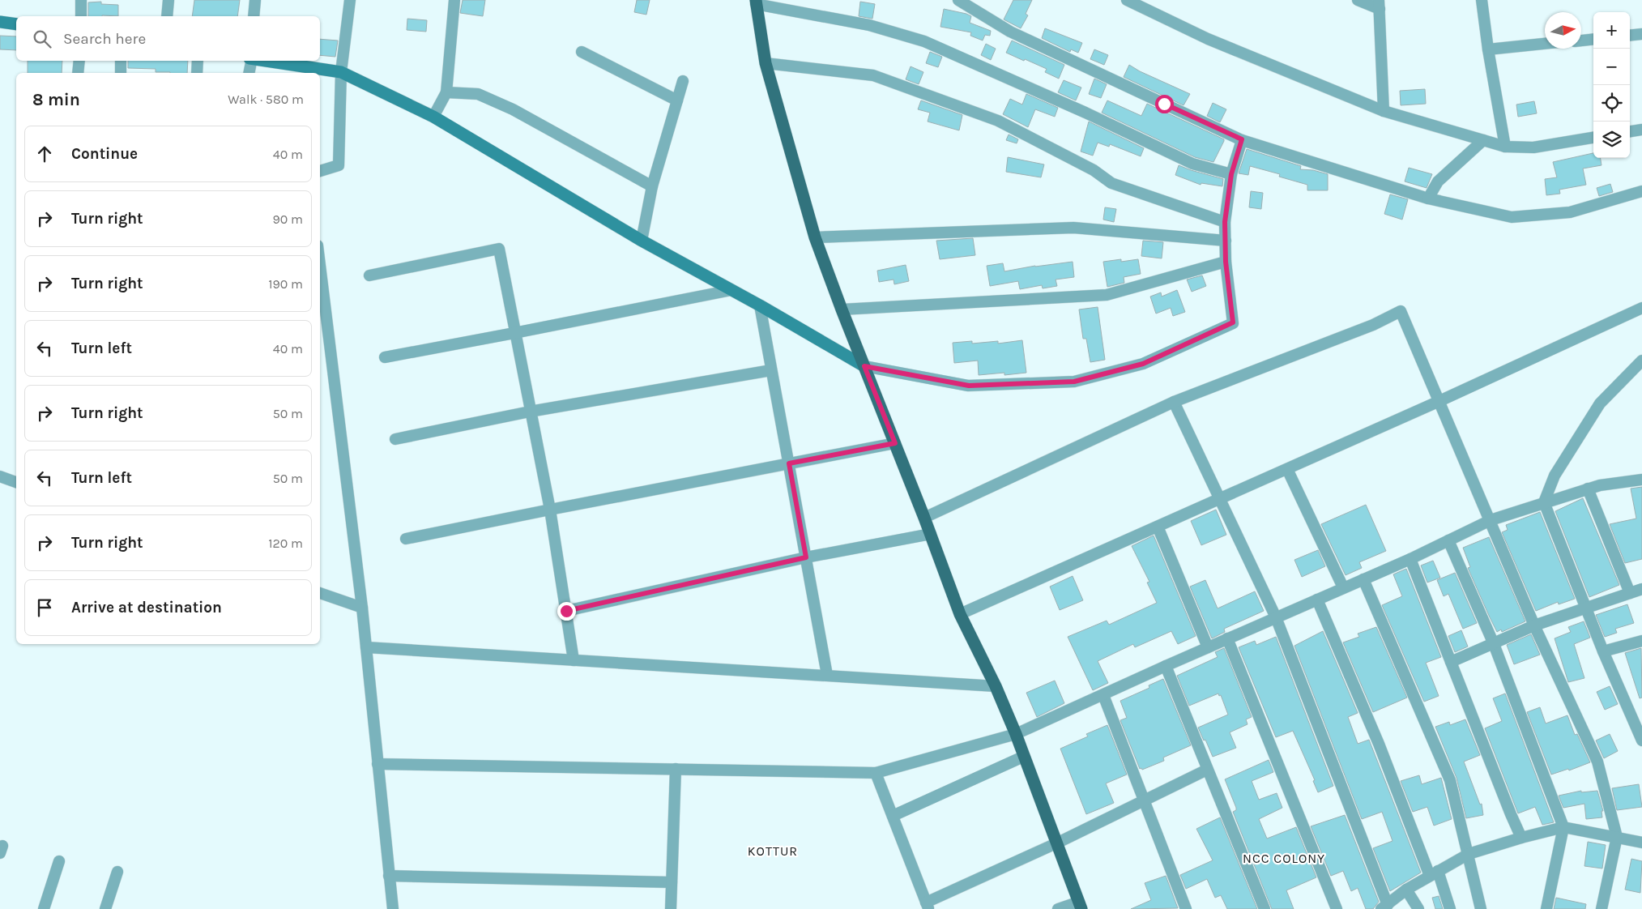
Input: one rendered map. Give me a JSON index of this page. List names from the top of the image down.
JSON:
{
  "districts": ["KOTTUR", "NCC COLONY"],
  "north": "right",
  "page": {
    "map_buttons": ["+", "−"],
    "search": "Search here",
    "heading": ["8 min", "Walk · 580 m"],
    "list": [
      ["Continue", "40 m"],
      ["Turn right", "90 m"],
      ["Turn right", "190 m"],
      ["Turn left", "40 m"],
      ["Turn right", "50 m"],
      ["Turn left", "50 m"],
      ["Turn right", "120 m"],
      "Arrive at destination"
    ]
  }
}
